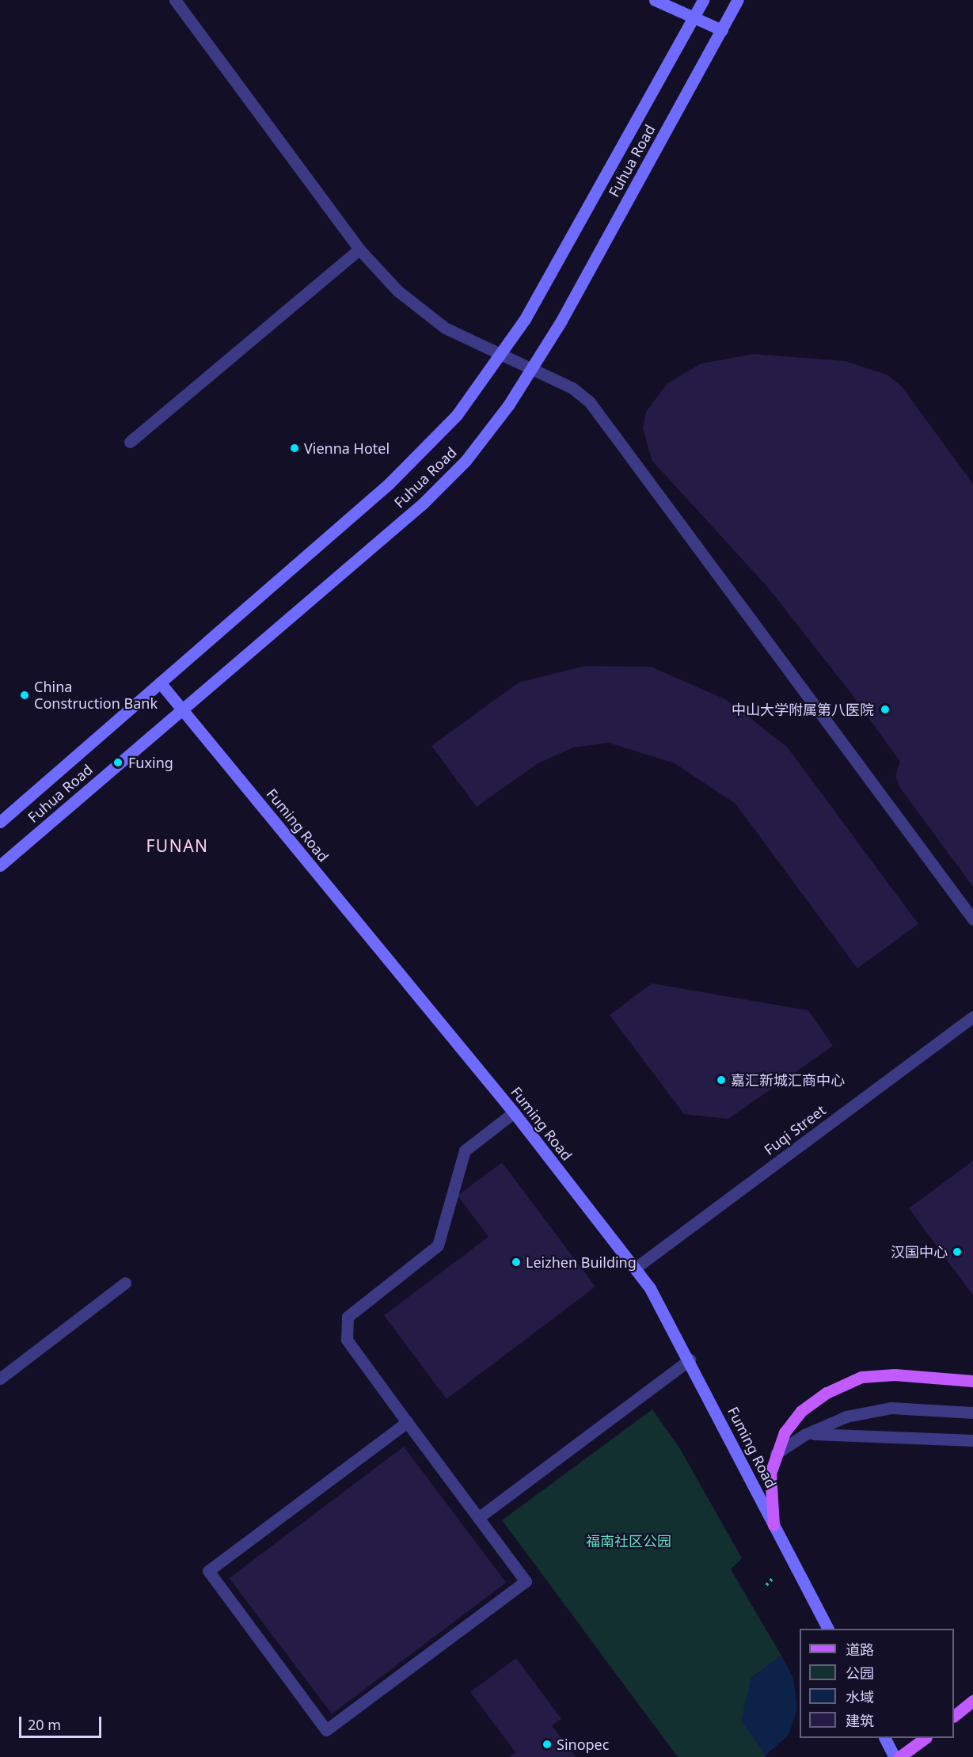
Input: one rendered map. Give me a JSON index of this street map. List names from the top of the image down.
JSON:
{
  "streets": {
    "main road": ["Fuhua Road", "Fuming Road"],
    "street": ["Fuqi Street"]
  },
  "crossings": [
    ["Fuhua Road", "Fuming Road"],
    ["Fuming Road", "Fuqi Street"]
  ],
  "districts": ["FUNAN"],
  "parks": ["福南社区公园"],
  "places": [
    "Vienna Hotel",
    "China Construction Bank",
    "中山大学附属第八医院",
    "Fuxing",
    "嘉汇新城汇商中心",
    "汉国中心",
    "Leizhen Building",
    "Sinopec"
  ],
  "legend": [
    "道路",
    "公园",
    "水域",
    "建筑"
  ],
  "scale_bar": "20 m"
}
